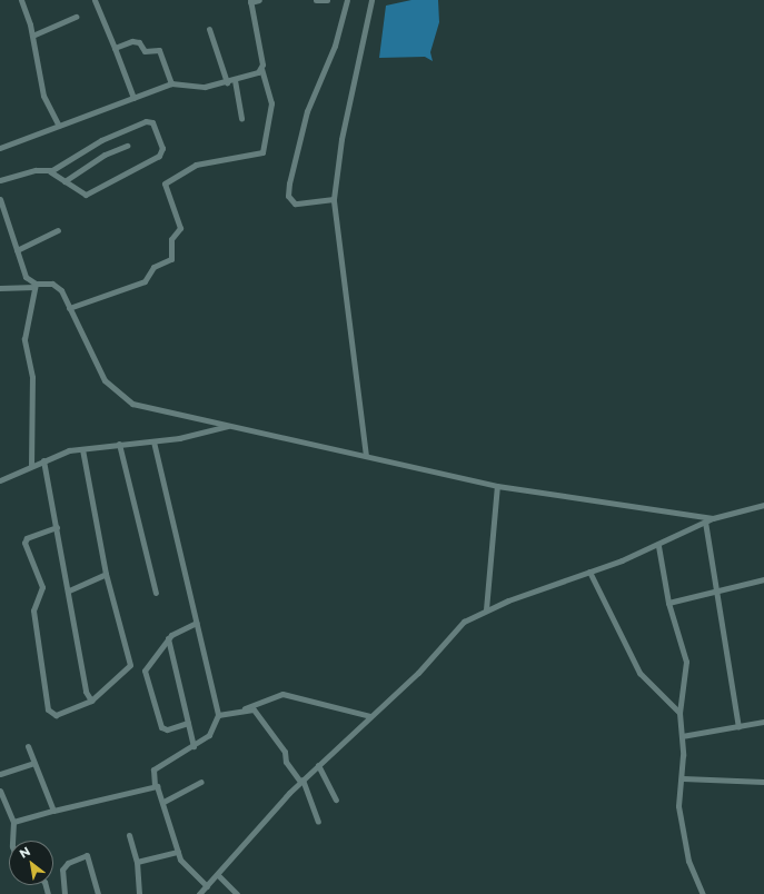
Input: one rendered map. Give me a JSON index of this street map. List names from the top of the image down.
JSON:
{
  "north": "top left"
}
